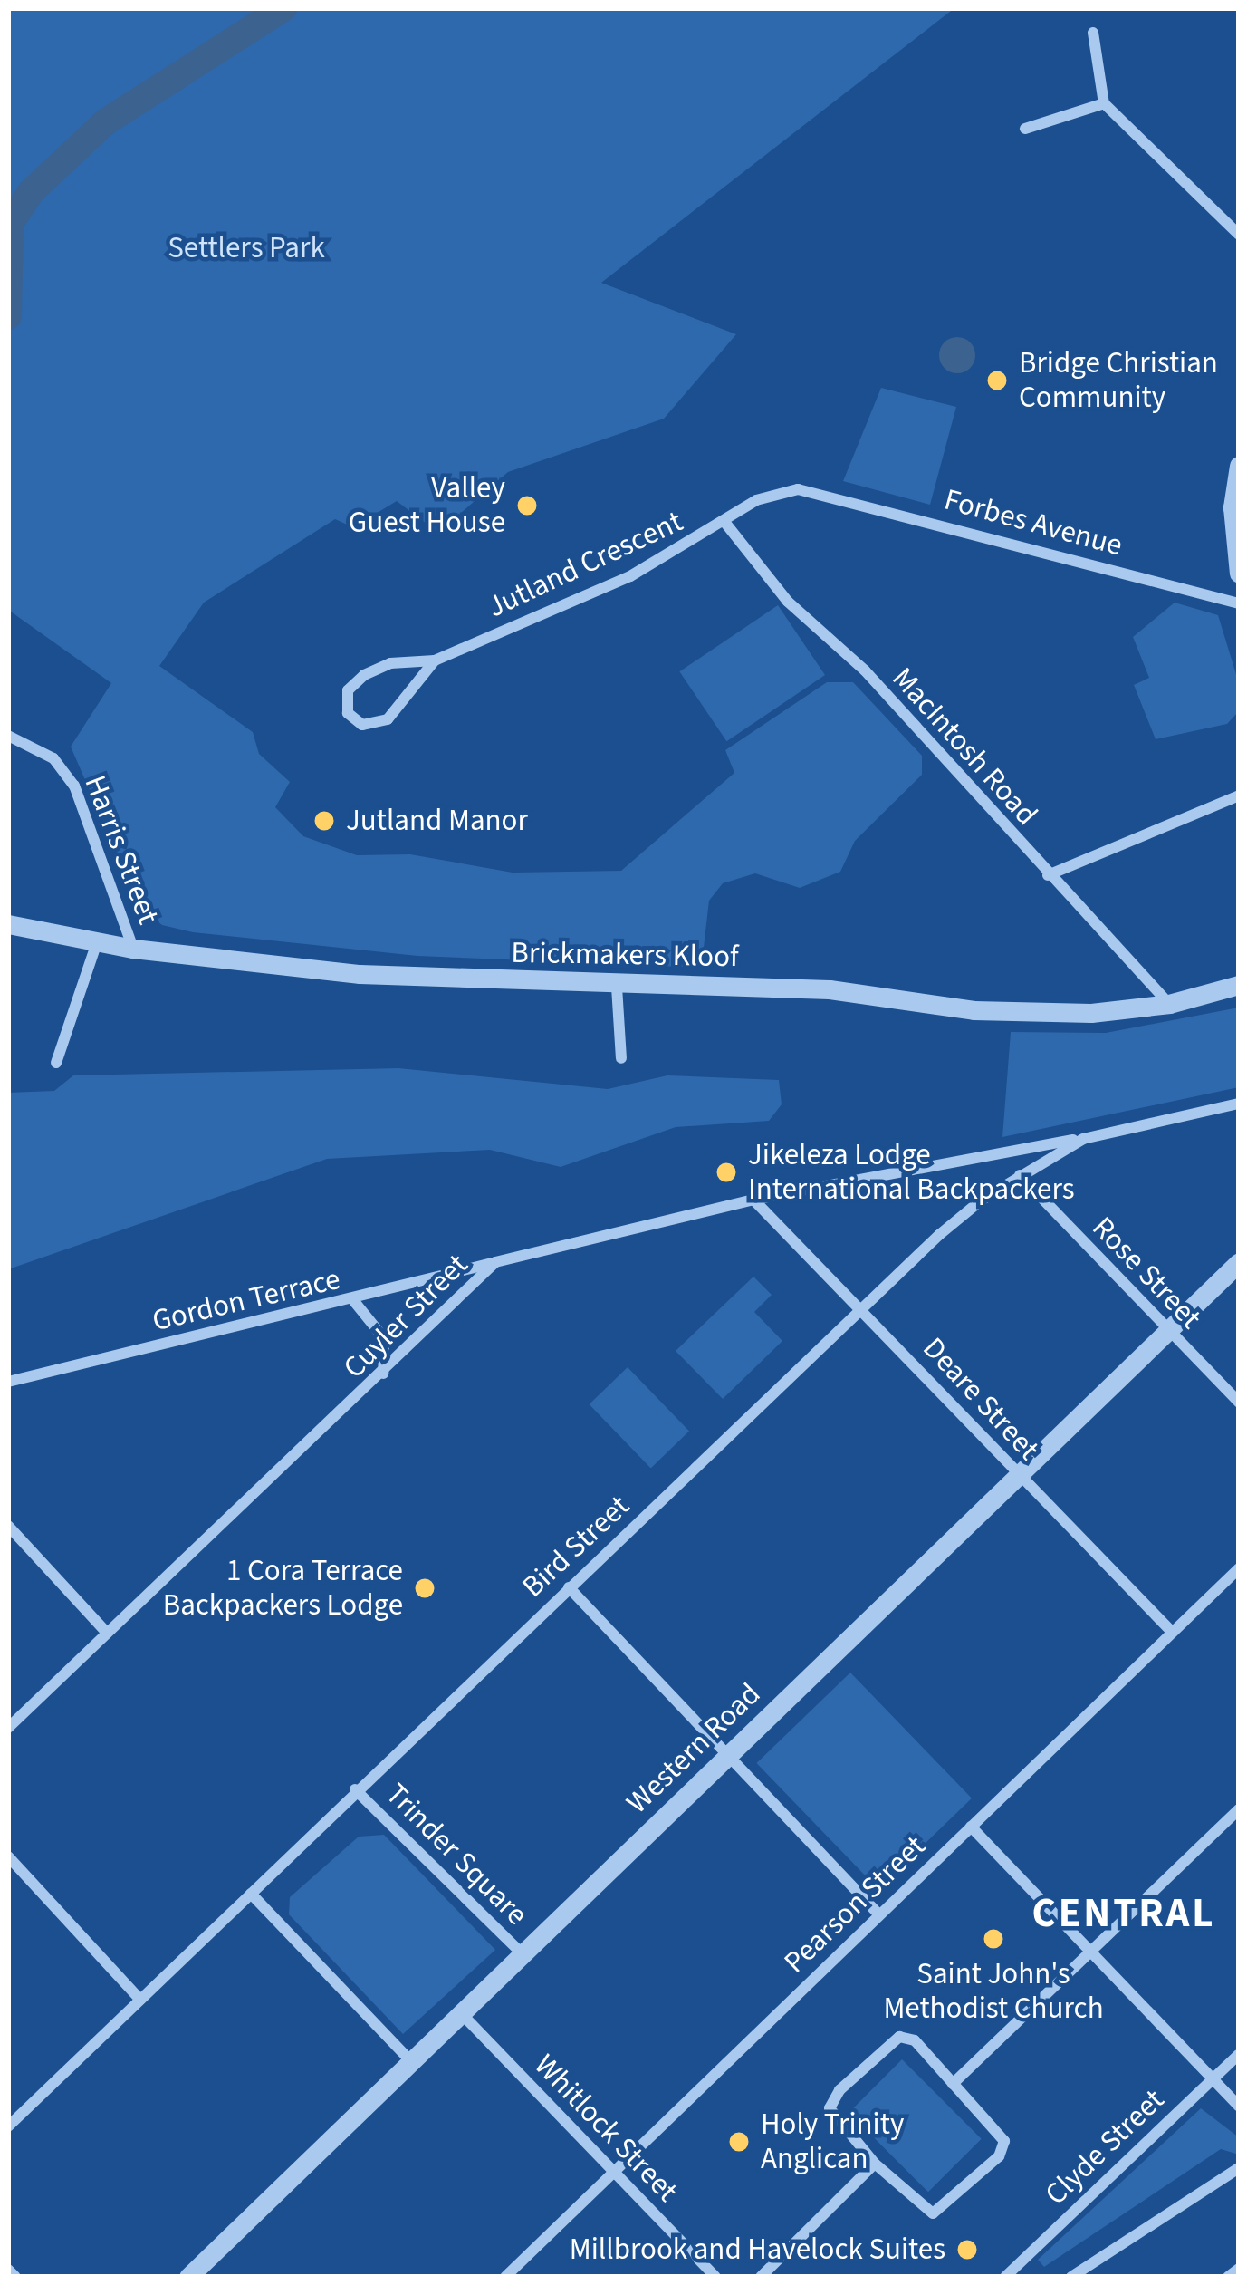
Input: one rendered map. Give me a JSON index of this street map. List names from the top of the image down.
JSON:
{
  "streets": {
    "street": [
      "Forbes Avenue",
      "Jutland Crescent",
      "MacIntosh Road",
      "Harris Street",
      "Brickmakers Kloof",
      "Rose Street",
      "Gordon Terrace",
      "Cuyler Street",
      "Deare Street",
      "Bird Street",
      "Western Road",
      "Trinder Square",
      "Pearson Street",
      "Whitlock Street",
      "Clyde Street"
    ]
  },
  "crossings": [
    ["Forbes Avenue", "Jutland Crescent"],
    ["Jutland Crescent", "MacIntosh Road"],
    ["MacIntosh Road", "Brickmakers Kloof"],
    ["Harris Street", "Brickmakers Kloof"],
    ["Rose Street", "Bird Street"],
    ["Rose Street", "Western Road"],
    ["Gordon Terrace", "Cuyler Street"],
    ["Cuyler Street", "Deare Street"],
    ["Cuyler Street", "Bird Street"],
    ["Deare Street", "Bird Street"],
    ["Deare Street", "Western Road"],
    ["Deare Street", "Pearson Street"],
    ["Bird Street", "Trinder Square"],
    ["Western Road", "Trinder Square"],
    ["Western Road", "Whitlock Street"],
    ["Pearson Street", "Whitlock Street"]
  ],
  "districts": ["CENTRAL"],
  "parks": ["Settlers Park"],
  "places": [
    "Bridge Christian Community",
    "Valley Guest House",
    "Jutland Manor",
    "Jikeleza Lodge International Backpackers",
    "1 Cora Terrace Backpackers Lodge",
    "Saint John's Methodist Church",
    "Holy Trinity Anglican",
    "Millbrook and Havelock Suites"
  ]
}
